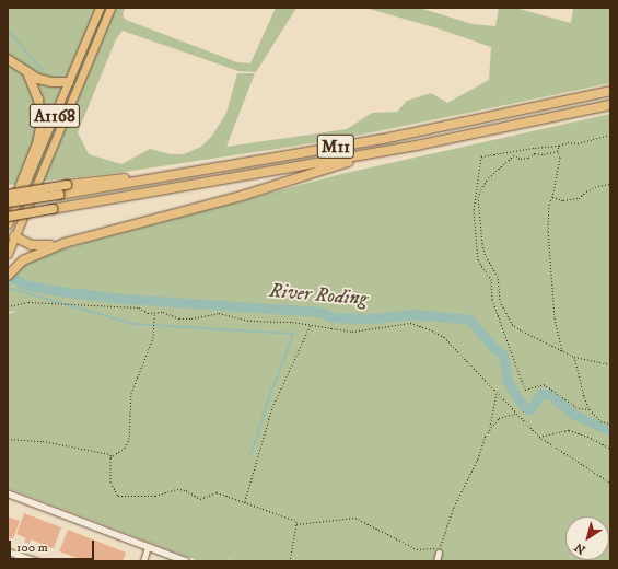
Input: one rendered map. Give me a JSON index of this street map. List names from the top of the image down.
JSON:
{
  "streets": {
    "highway": ["M11"],
    "main road": ["A1168"]
  },
  "crossings": [
    ["A1168", "M11"]
  ],
  "water": ["River Roding"],
  "scale_bar": "100 m",
  "north": "bottom left"
}
